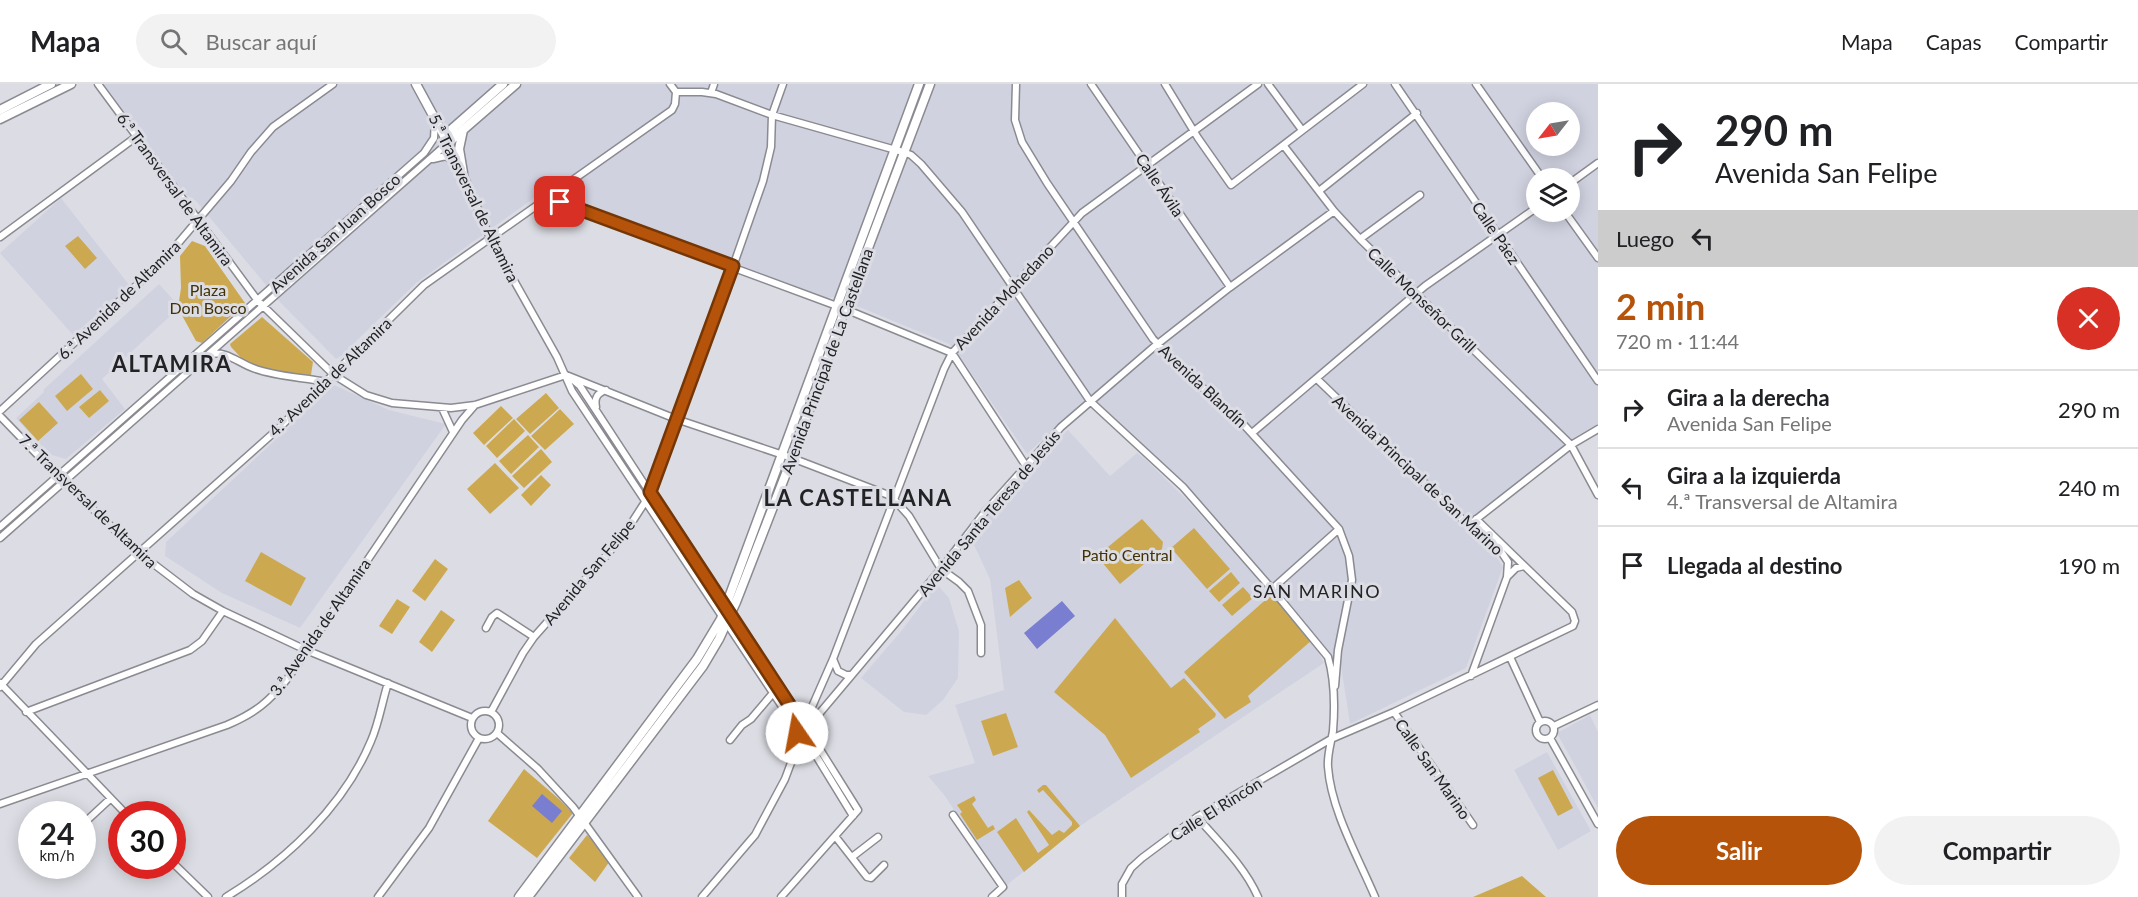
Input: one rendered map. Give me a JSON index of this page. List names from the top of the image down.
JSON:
{
  "streets": {
    "street": [
      "Calle Ávila",
      "6.ª Transversal de Altamira",
      "5.ª Transversal de Altamira",
      "Avenida San Juan Bosco",
      "Calle Páez",
      "Avenida Mohedano",
      "6.ª Avenida de Altamira",
      "Calle Monseñor Grill",
      "Avenida Principal de La Castellana",
      "4.ª Avenida de Altamira",
      "Avenida Blandín",
      "Avenida Principal de San Marino",
      "7.ª Transversal de Altamira",
      "Avenida Santa Teresa de Jesús",
      "Avenida San Felipe",
      "3.ª Avenida de Altamira",
      "Calle San Marino",
      "Calle El Rincón"
    ]
  },
  "crossings": [
    ["Calle Ávila", "Avenida Mohedano"],
    ["Calle Ávila", "Avenida Santa Teresa de Jesús"],
    ["6.ª Transversal de Altamira", "5.ª Transversal de Altamira"],
    ["6.ª Transversal de Altamira", "Avenida San Juan Bosco"],
    ["6.ª Transversal de Altamira", "6.ª Avenida de Altamira"],
    ["6.ª Transversal de Altamira", "4.ª Avenida de Altamira"],
    ["6.ª Transversal de Altamira", "3.ª Avenida de Altamira"],
    ["5.ª Transversal de Altamira", "Avenida San Juan Bosco"],
    ["5.ª Transversal de Altamira", "4.ª Avenida de Altamira"],
    ["Avenida San Juan Bosco", "7.ª Transversal de Altamira"],
    ["Avenida Mohedano", "Avenida Blandín"],
    ["Avenida Mohedano", "Avenida Santa Teresa de Jesús"],
    ["Calle Monseñor Grill", "Avenida Santa Teresa de Jesús"],
    ["4.ª Avenida de Altamira", "7.ª Transversal de Altamira"],
    ["Avenida Blandín", "Avenida Santa Teresa de Jesús"],
    ["Avenida Principal de San Marino", "Calle San Marino"],
    ["Avenida Principal de San Marino", "Calle El Rincón"],
    ["7.ª Transversal de Altamira", "Avenida San Felipe"],
    ["7.ª Transversal de Altamira", "3.ª Avenida de Altamira"]
  ],
  "districts": ["ALTAMIRA", "LA CASTELLANA", "SAN MARINO"],
  "parks": ["Plaza Don Bosco", "Patio Central"],
  "north": "bottom left",
  "page": {
    "header": "Mapa",
    "search": "Buscar aquí",
    "nav": ["Mapa", "Capas", "Compartir"],
    "turn": ["290 m", "Avenida San Felipe"],
    "then": "Luego",
    "heading": ["2 min", "720 m · 11:44"],
    "list": [
      {
        "name": "Gira a la derecha",
        "note": "Avenida San Felipe",
        "value": "290 m"
      },
      {
        "name": "Gira a la izquierda",
        "note": "4.ª Transversal de Altamira",
        "value": "240 m"
      },
      {
        "name": "Llegada al destino",
        "value": "190 m"
      }
    ],
    "speed": "24 km/h",
    "limit": "30",
    "buttons": ["Salir", "Compartir"]
  }
}
